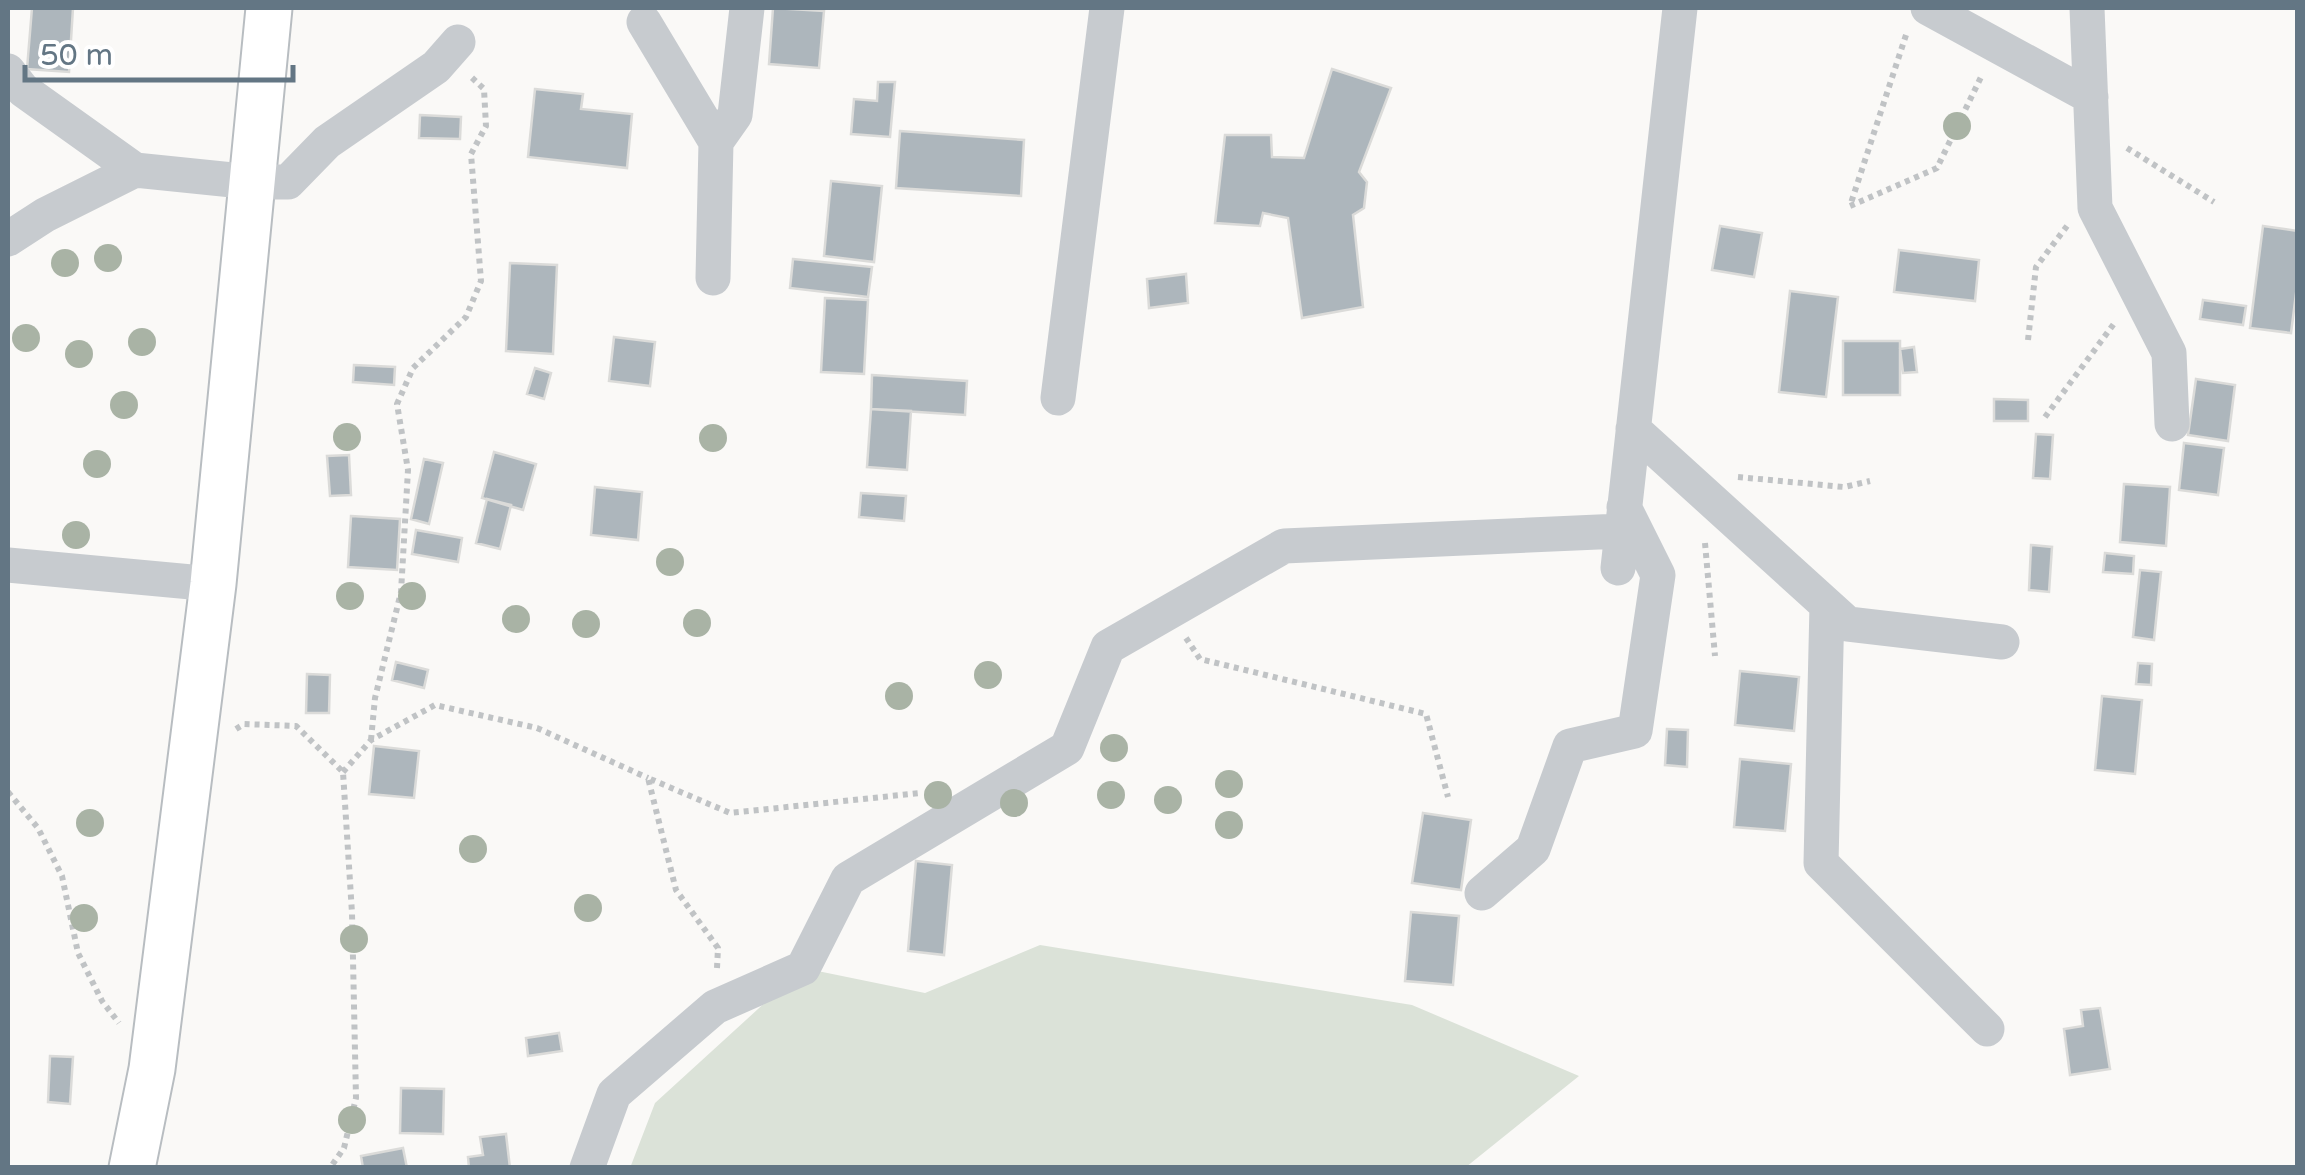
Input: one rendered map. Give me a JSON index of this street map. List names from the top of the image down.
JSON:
{
  "scale_bar": "50 m"
}
